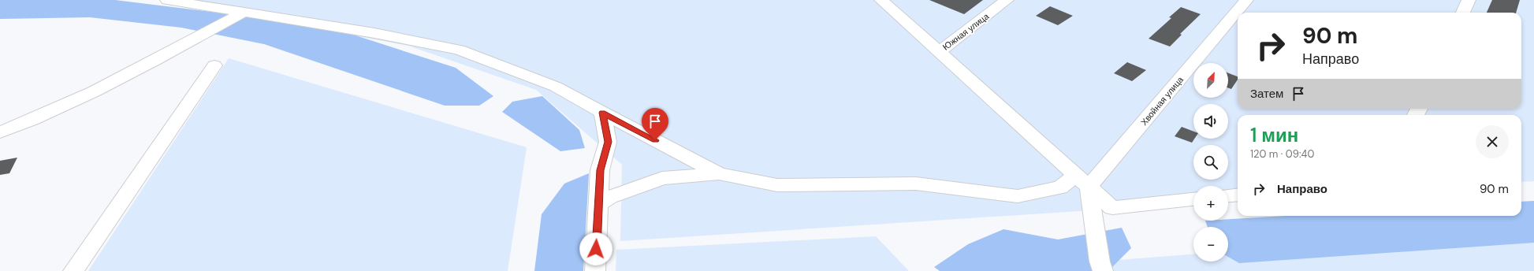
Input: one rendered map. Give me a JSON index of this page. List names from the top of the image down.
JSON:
{
  "streets": {
    "street": ["Южная улица", "Хвойная улица"]
  },
  "north": "top right",
  "page": {
    "turn": ["90 m", "Направо"],
    "map_buttons": ["+", "−"],
    "then": "Затем",
    "heading": ["1 мин", "120 m · 09:40"],
    "list": [
      {
        "name": "Направо",
        "value": "90 m"
      }
    ]
  }
}
